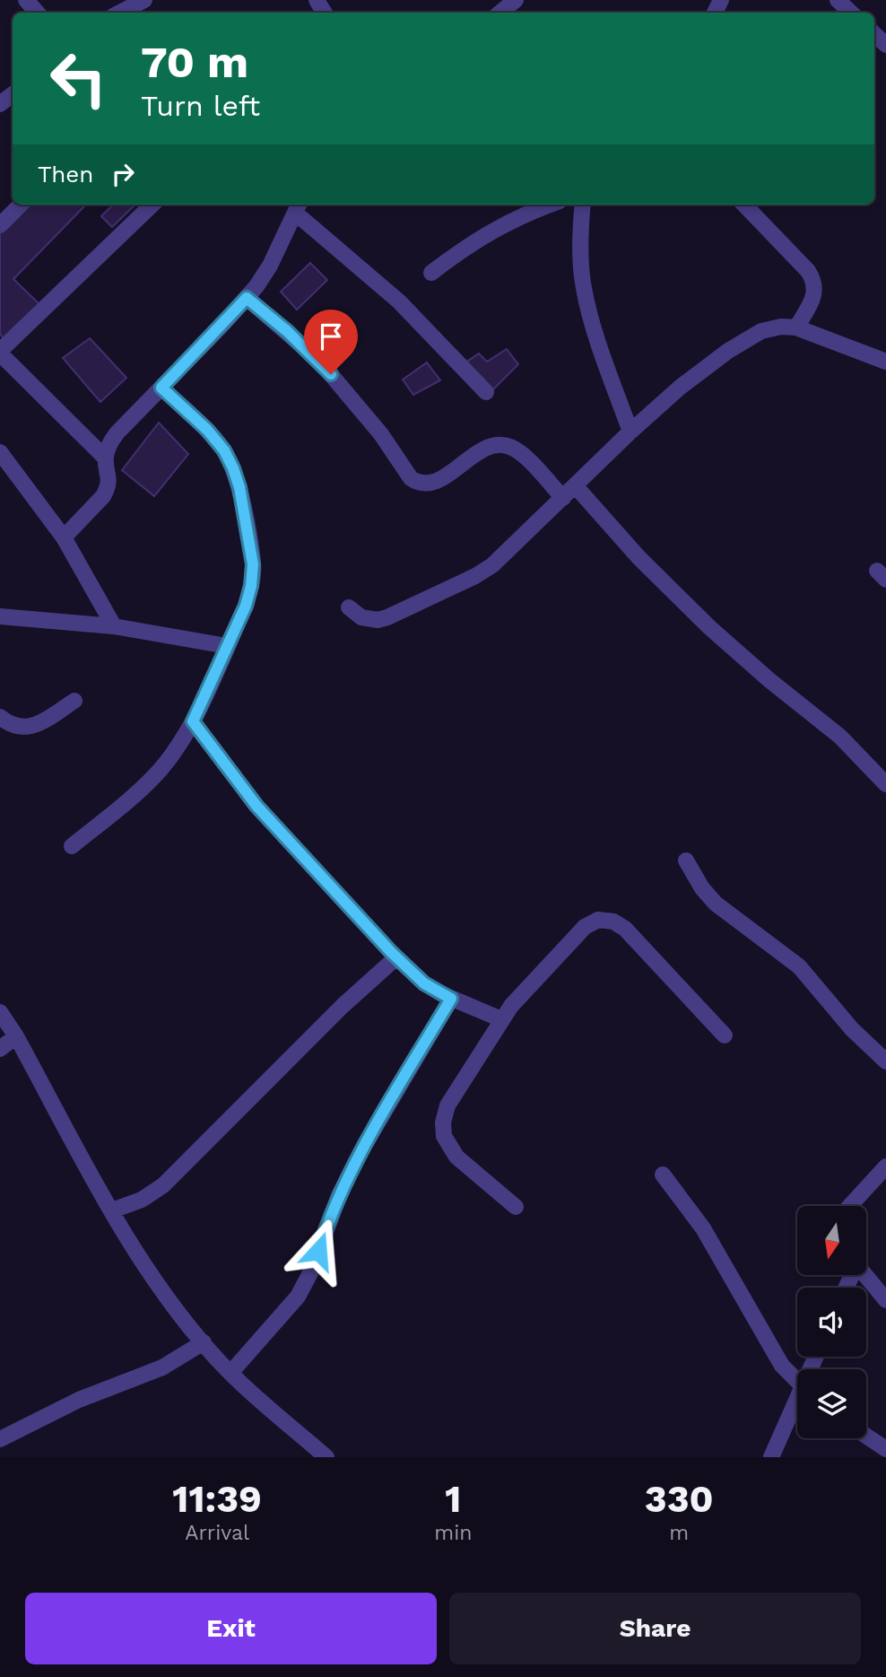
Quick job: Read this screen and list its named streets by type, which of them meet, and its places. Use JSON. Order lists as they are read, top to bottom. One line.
{"north":"bottom","page":{"turn":["70 m","Turn left"],"then":"Then","eta":["11:39","Arrival","1","min","330","m"],"buttons":["Exit","Share"]}}
